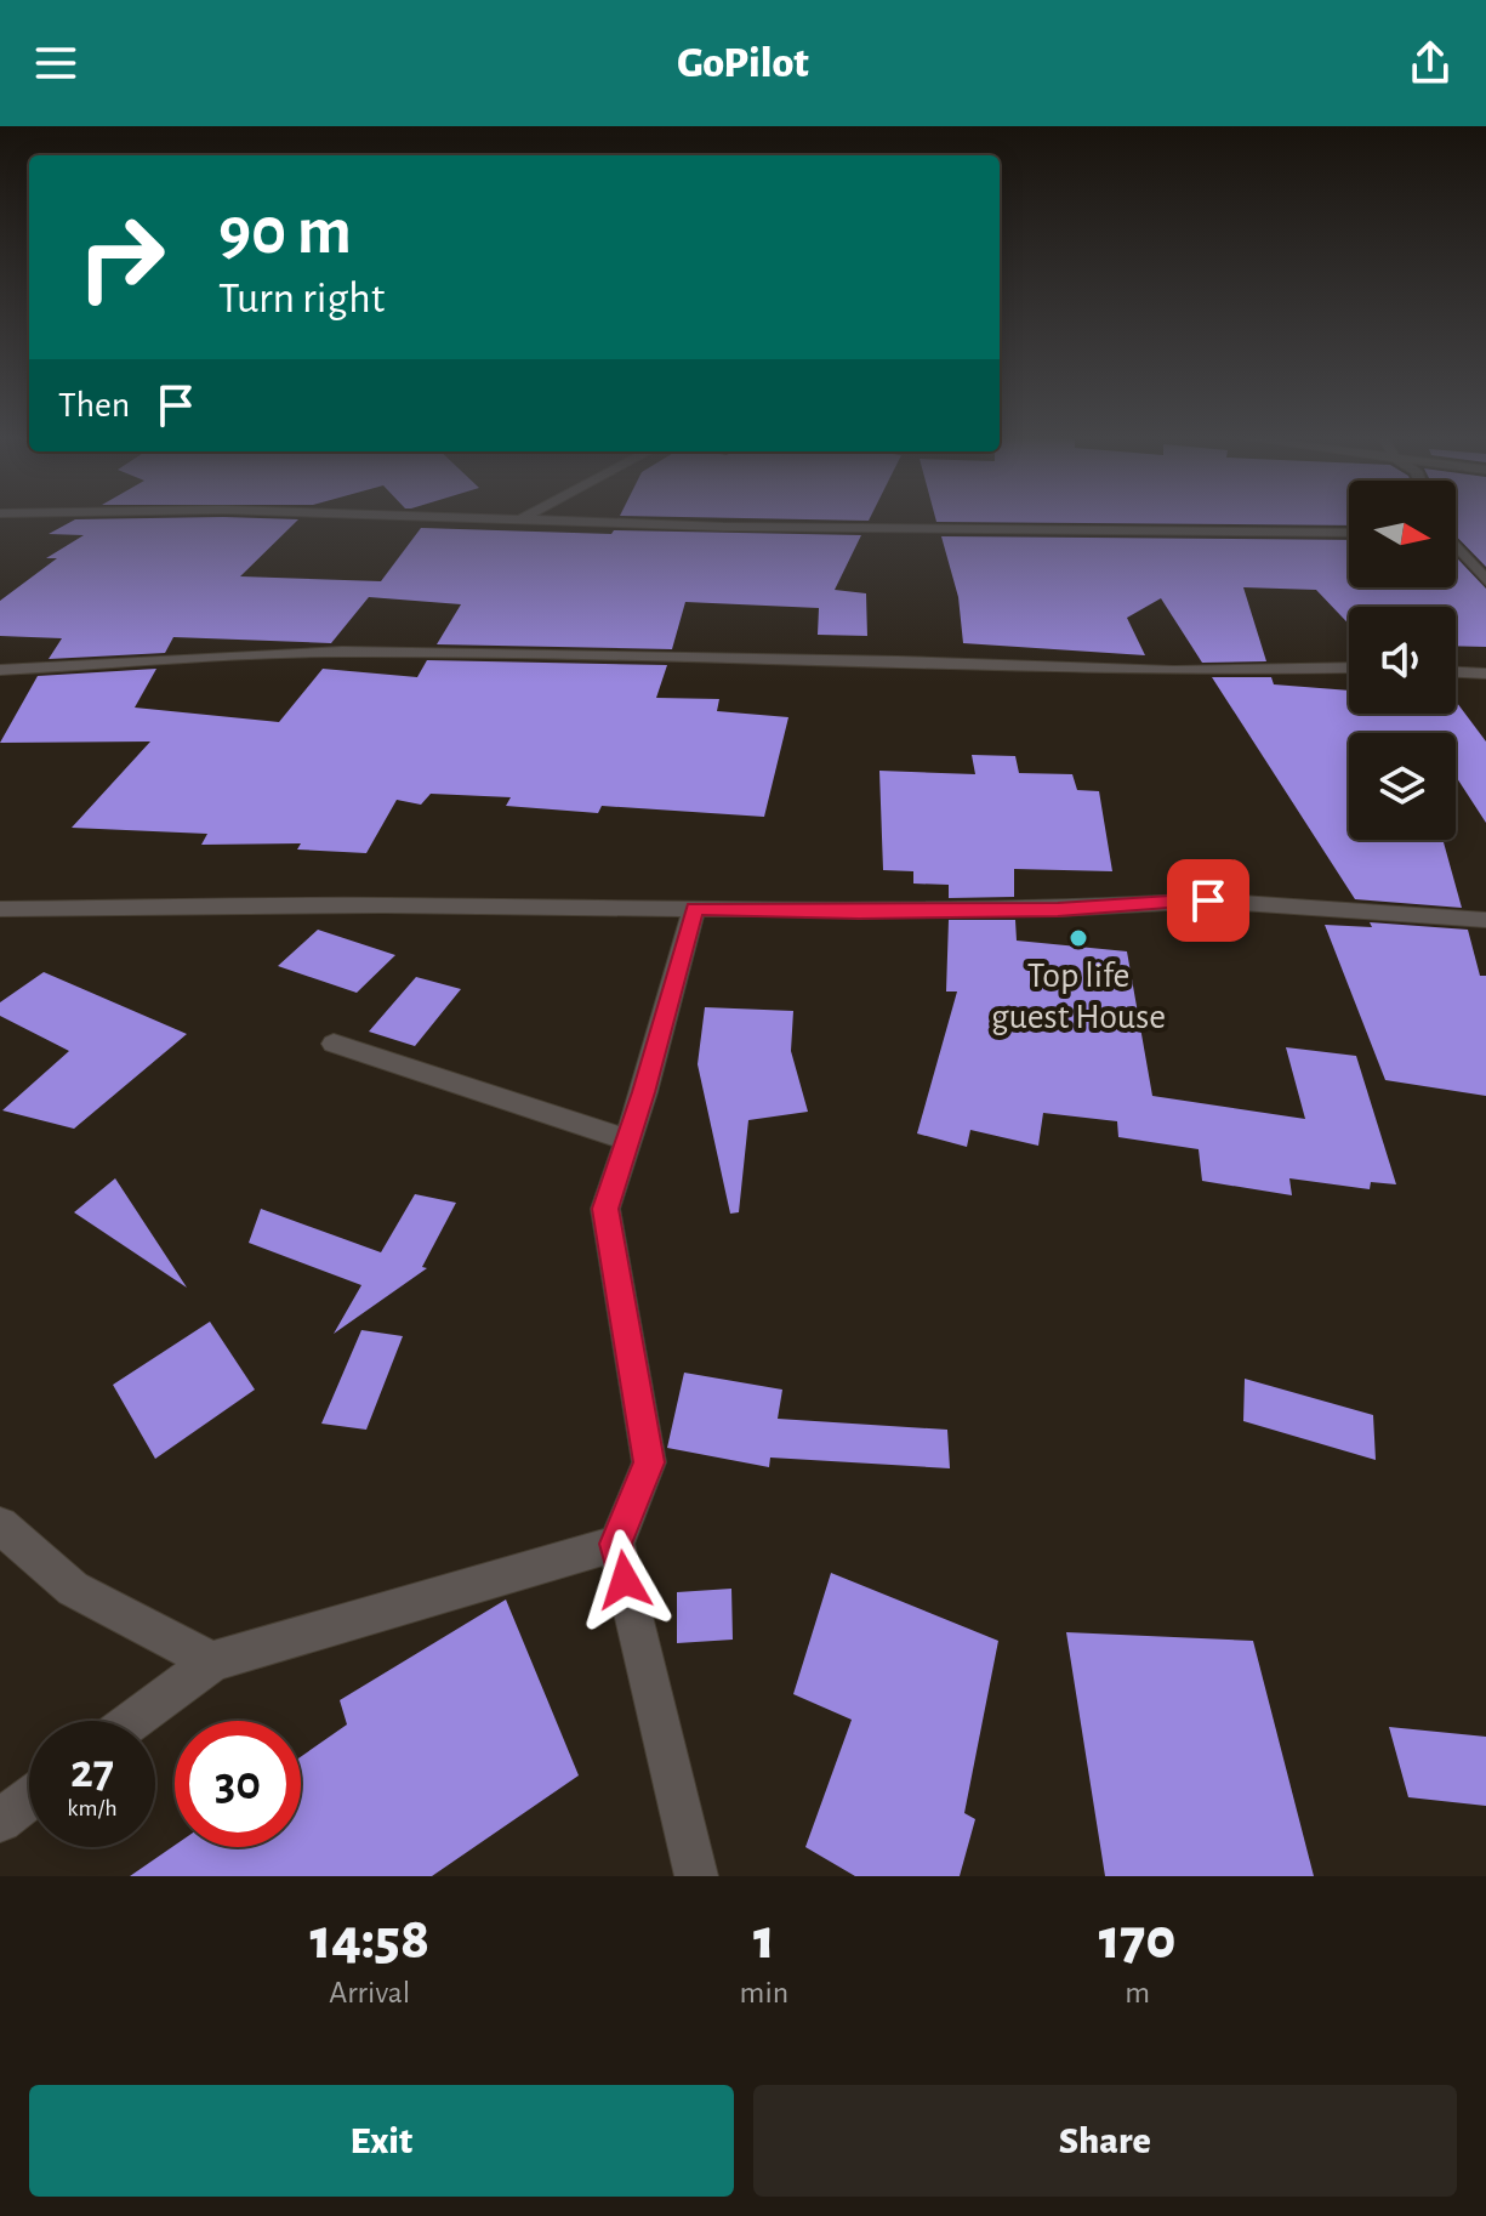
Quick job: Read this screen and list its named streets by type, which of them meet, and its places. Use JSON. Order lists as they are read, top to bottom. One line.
{"places":["Top life guest House"],"north":"right","page":{"header":"GoPilot","turn":["90 m","Turn right"],"then":"Then","speed":"27 km/h","limit":"30","eta":["14:58","Arrival","1","min","170","m"],"buttons":["Exit","Share"]}}
